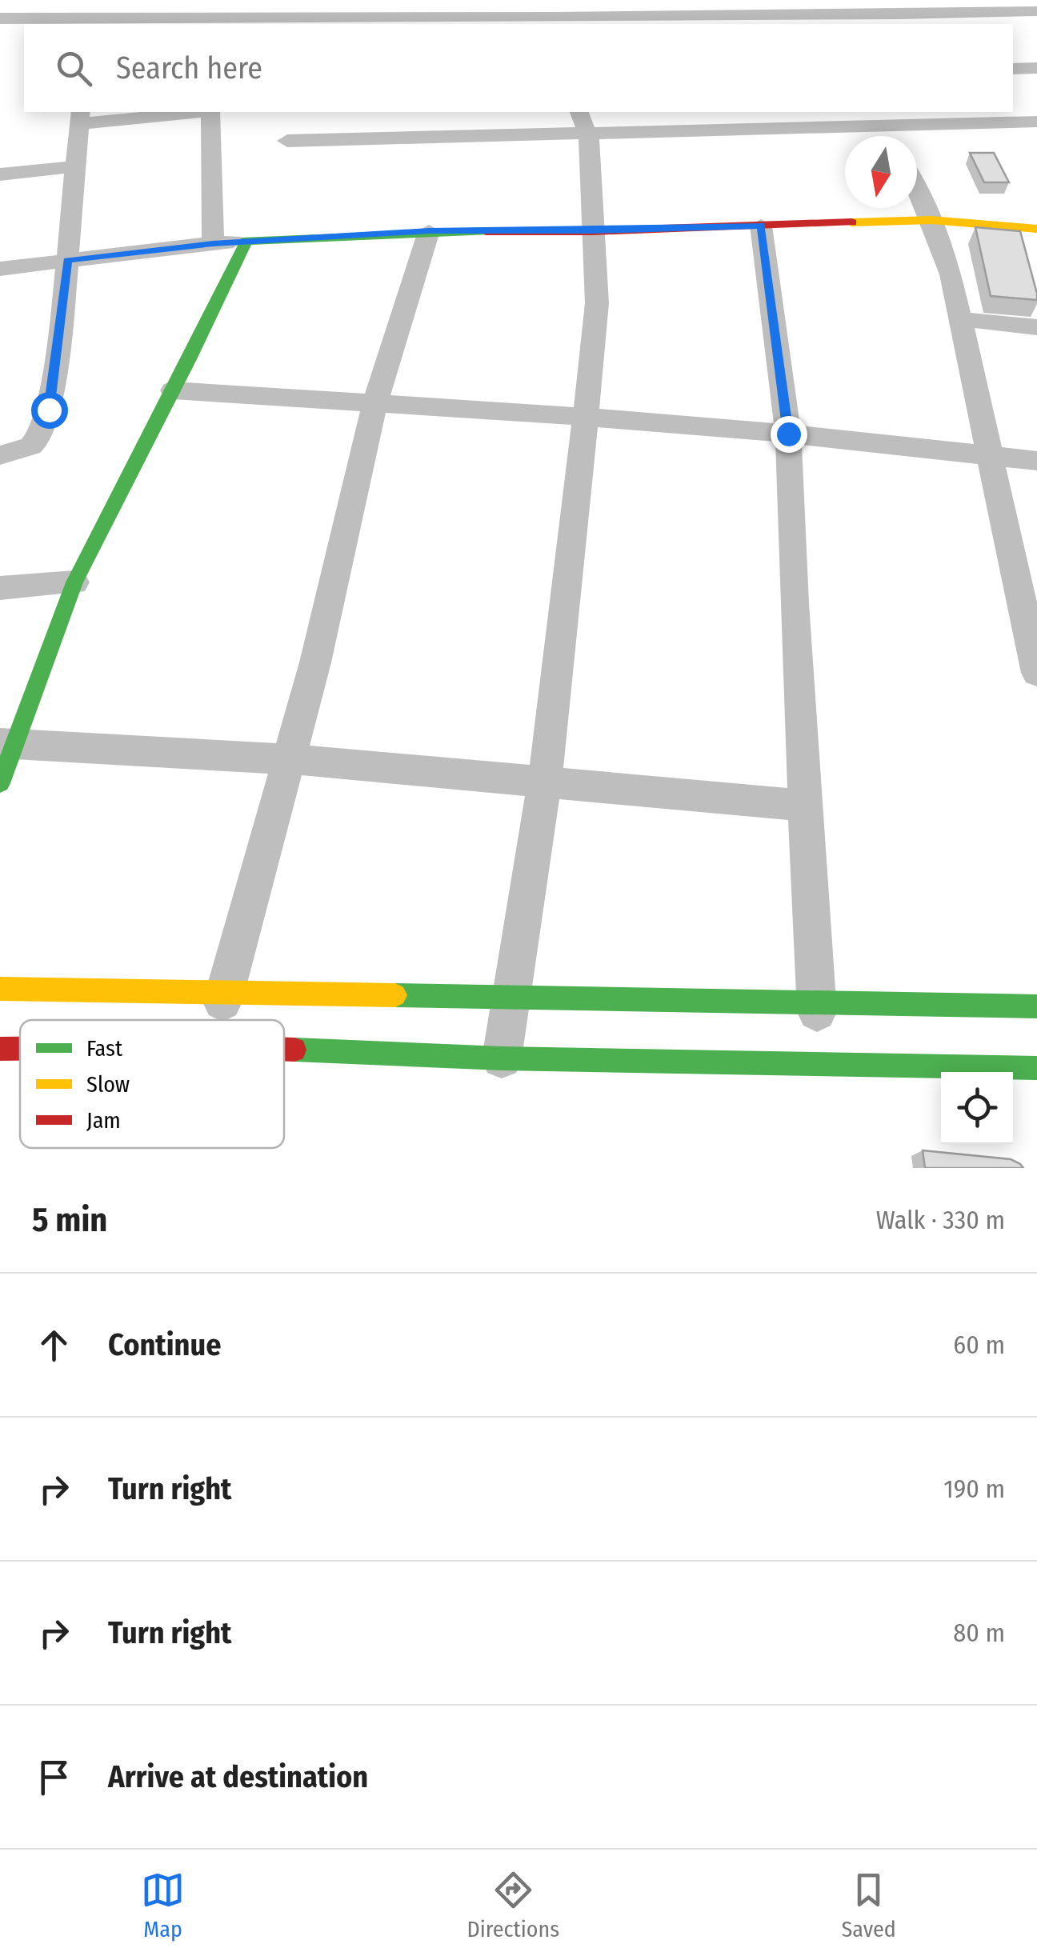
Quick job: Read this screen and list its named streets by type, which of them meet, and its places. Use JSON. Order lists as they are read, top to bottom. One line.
{"legend":["Fast","Slow","Jam"],"north":"bottom","page":{"search":"Search here","heading":["5 min","Walk · 330 m"],"list":[["Continue","60 m"],["Turn right","190 m"],["Turn right","80 m"],"Arrive at destination"],"nav":["Map","Directions","Saved"]}}
